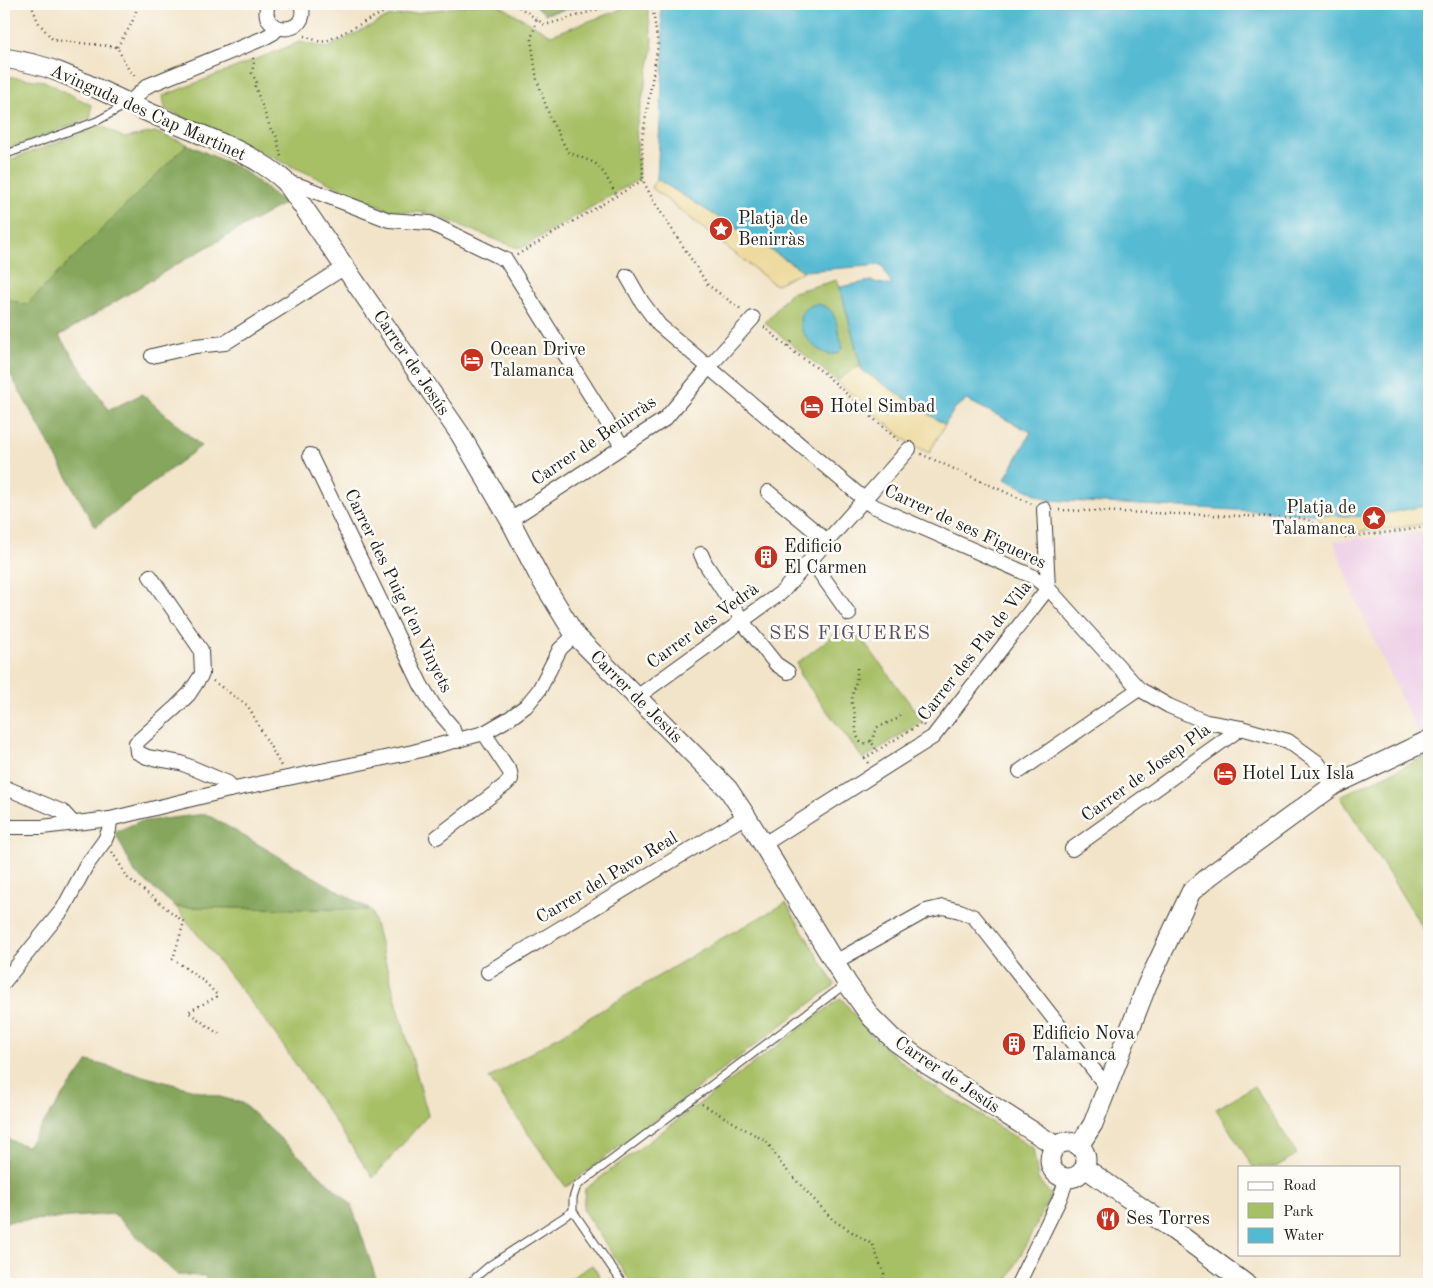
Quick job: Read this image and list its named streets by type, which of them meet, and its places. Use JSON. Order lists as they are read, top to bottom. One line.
{"streets":{"street":["Avinguda des Cap Martinet","Carrer de Jesús","Carrer de Benirràs","Carrer de ses Figueres","Carrer des Puig d'en Vinyets","Carrer des Vedrà","Carrer des Pla de Vila","Carrer de Josep Pla","Carrer del Pavo Real"]},"crossings":[["Avinguda des Cap Martinet","Carrer de Jesús"],["Carrer de Jesús","Carrer de Benirràs"],["Carrer de Jesús","Carrer des Vedrà"],["Carrer de Jesús","Carrer des Pla de Vila"],["Carrer de Jesús","Carrer del Pavo Real"],["Carrer de Benirràs","Carrer de ses Figueres"],["Carrer de ses Figueres","Carrer des Vedrà"],["Carrer de ses Figueres","Carrer des Pla de Vila"],["Carrer de ses Figueres","Carrer de Josep Pla"]],"districts":["SES FIGUERES"],"places":{"place":["Platja de Benirràs","Platja de Talamanca"],"hotel":["Ocean Drive Talamanca","Hotel Simbad","Hotel Lux Isla"],"building":["Edificio El Carmen","Edificio Nova Talamanca"],"restaurant":["Ses Torres"]},"legend":["Road","Park","Water"]}
